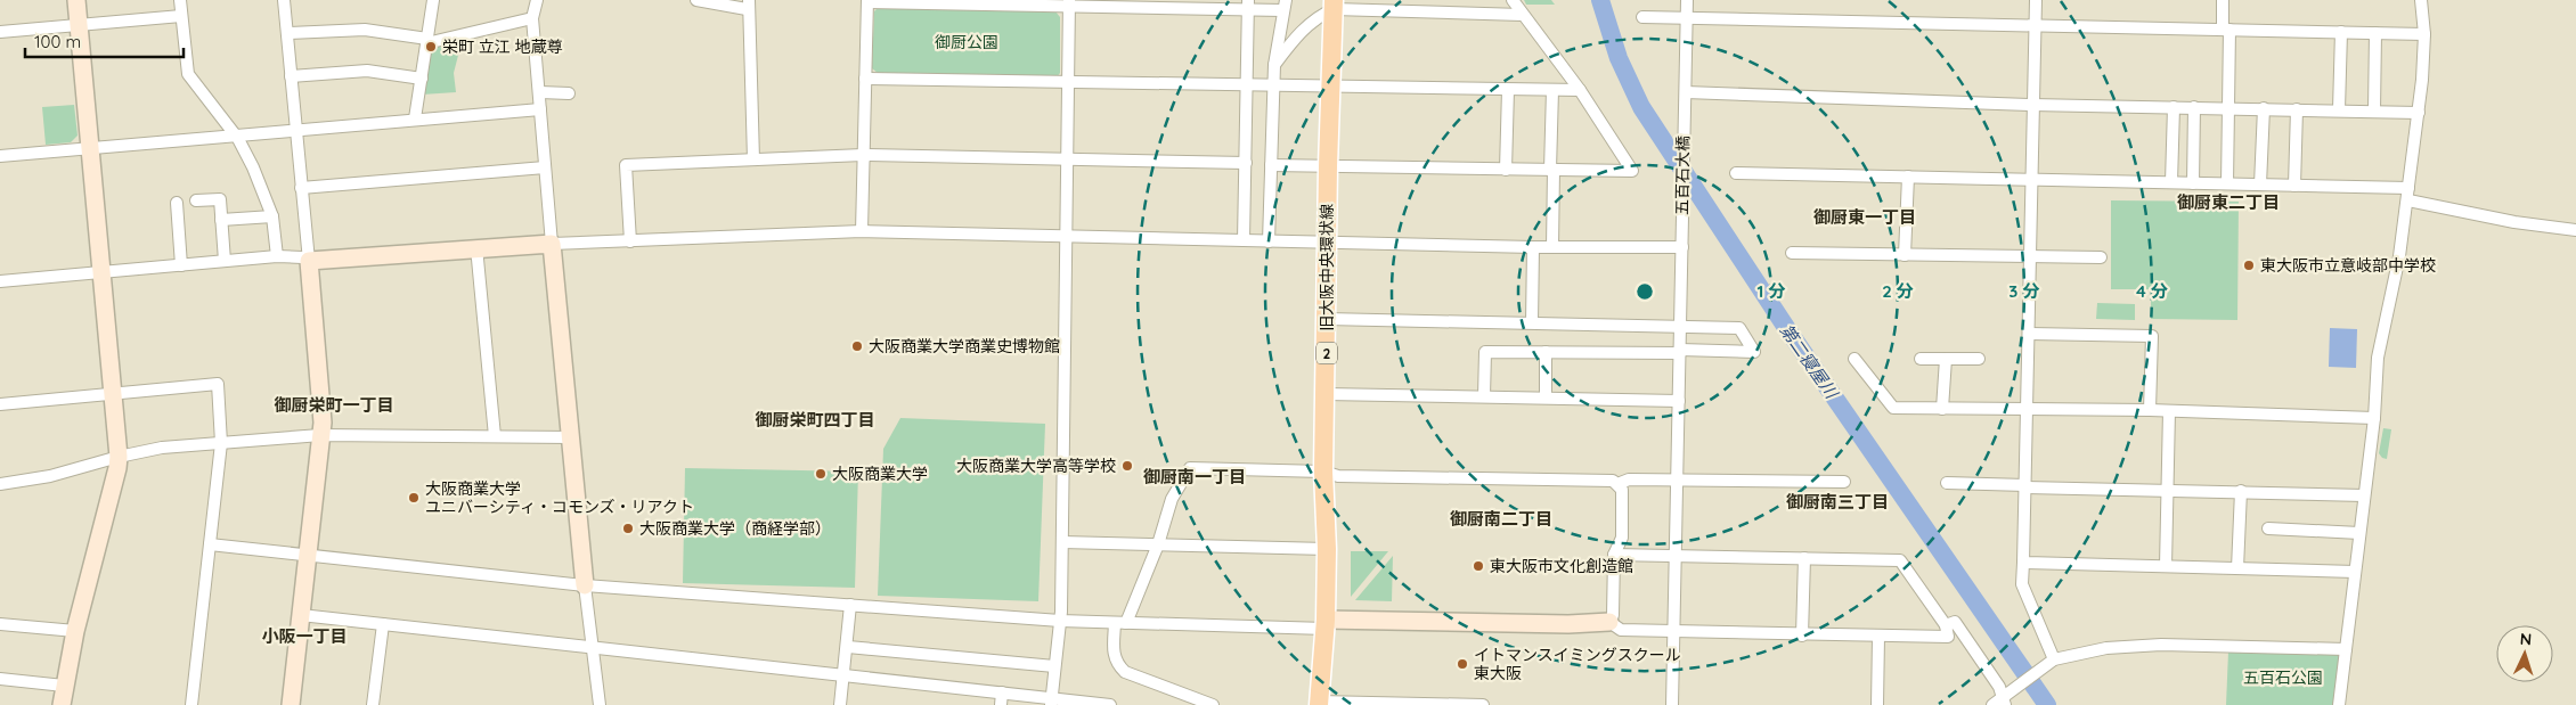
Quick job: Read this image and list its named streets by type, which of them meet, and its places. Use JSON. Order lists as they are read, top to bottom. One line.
{"streets":{"main road":["旧大阪中央環状線","2"],"street":["五百石大橋"]},"districts":["御厨東二丁目","御厨東一丁目","御厨栄町一丁目","御厨栄町四丁目","御厨南一丁目","御厨南三丁目","御厨南二丁目","小阪一丁目"],"water":["第二寝屋川"],"parks":["御厨公園","五百石公園"],"places":["栄町 立江 地蔵尊","東大阪市立意岐部中学校","大阪商業大学商業史博物館","大阪商業大学高等学校","大阪商業大学","大阪商業大学 ユニバーシティ・コモンズ・リアクト","大阪商業大学（商経学部）","東大阪市文化創造館","イトマンスイミングスクール 東大阪"],"scale_bar":"100 m","north":"top","rings":["1 分","2 分","3 分","4 分"]}
